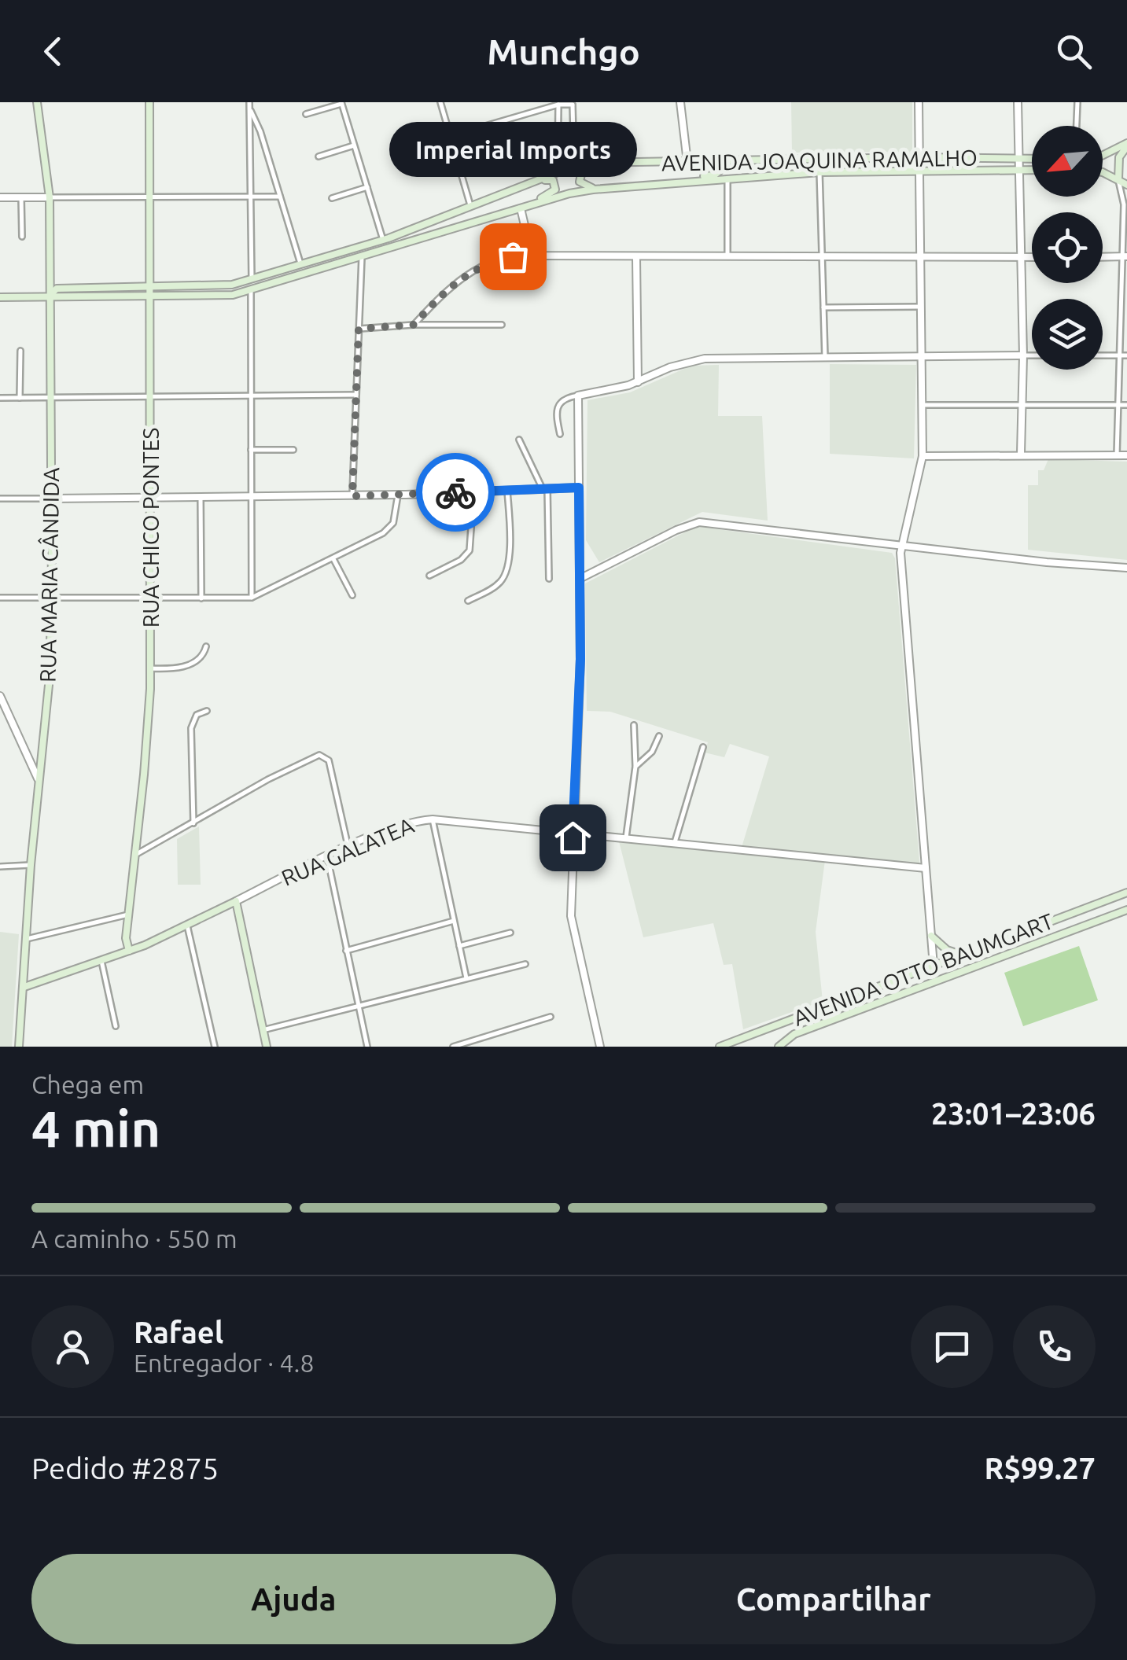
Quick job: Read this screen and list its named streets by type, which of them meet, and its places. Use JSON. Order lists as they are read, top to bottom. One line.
{"streets":{"main road":["AVENIDA JOAQUINA RAMALHO","RUA CHICO PONTES","RUA MARIA CÂNDIDA","RUA GALATEA","AVENIDA OTTO BAUMGART"]},"crossings":[["AVENIDA JOAQUINA RAMALHO","RUA CHICO PONTES"],["AVENIDA JOAQUINA RAMALHO","RUA MARIA CÂNDIDA"],["RUA CHICO PONTES","RUA GALATEA"],["RUA MARIA CÂNDIDA","RUA GALATEA"]],"places":["Imperial Imports"],"north":"bottom left","page":{"header":"Munchgo","bubble":"Imperial Imports","heading":["4 min","Chega em","23:01–23:06"],"panel":["Rafael","Entregador · 4.8","Pedido #2875","R$99.27"],"bar":"A caminho · 550 m","buttons":["Ajuda","Compartilhar"]}}
